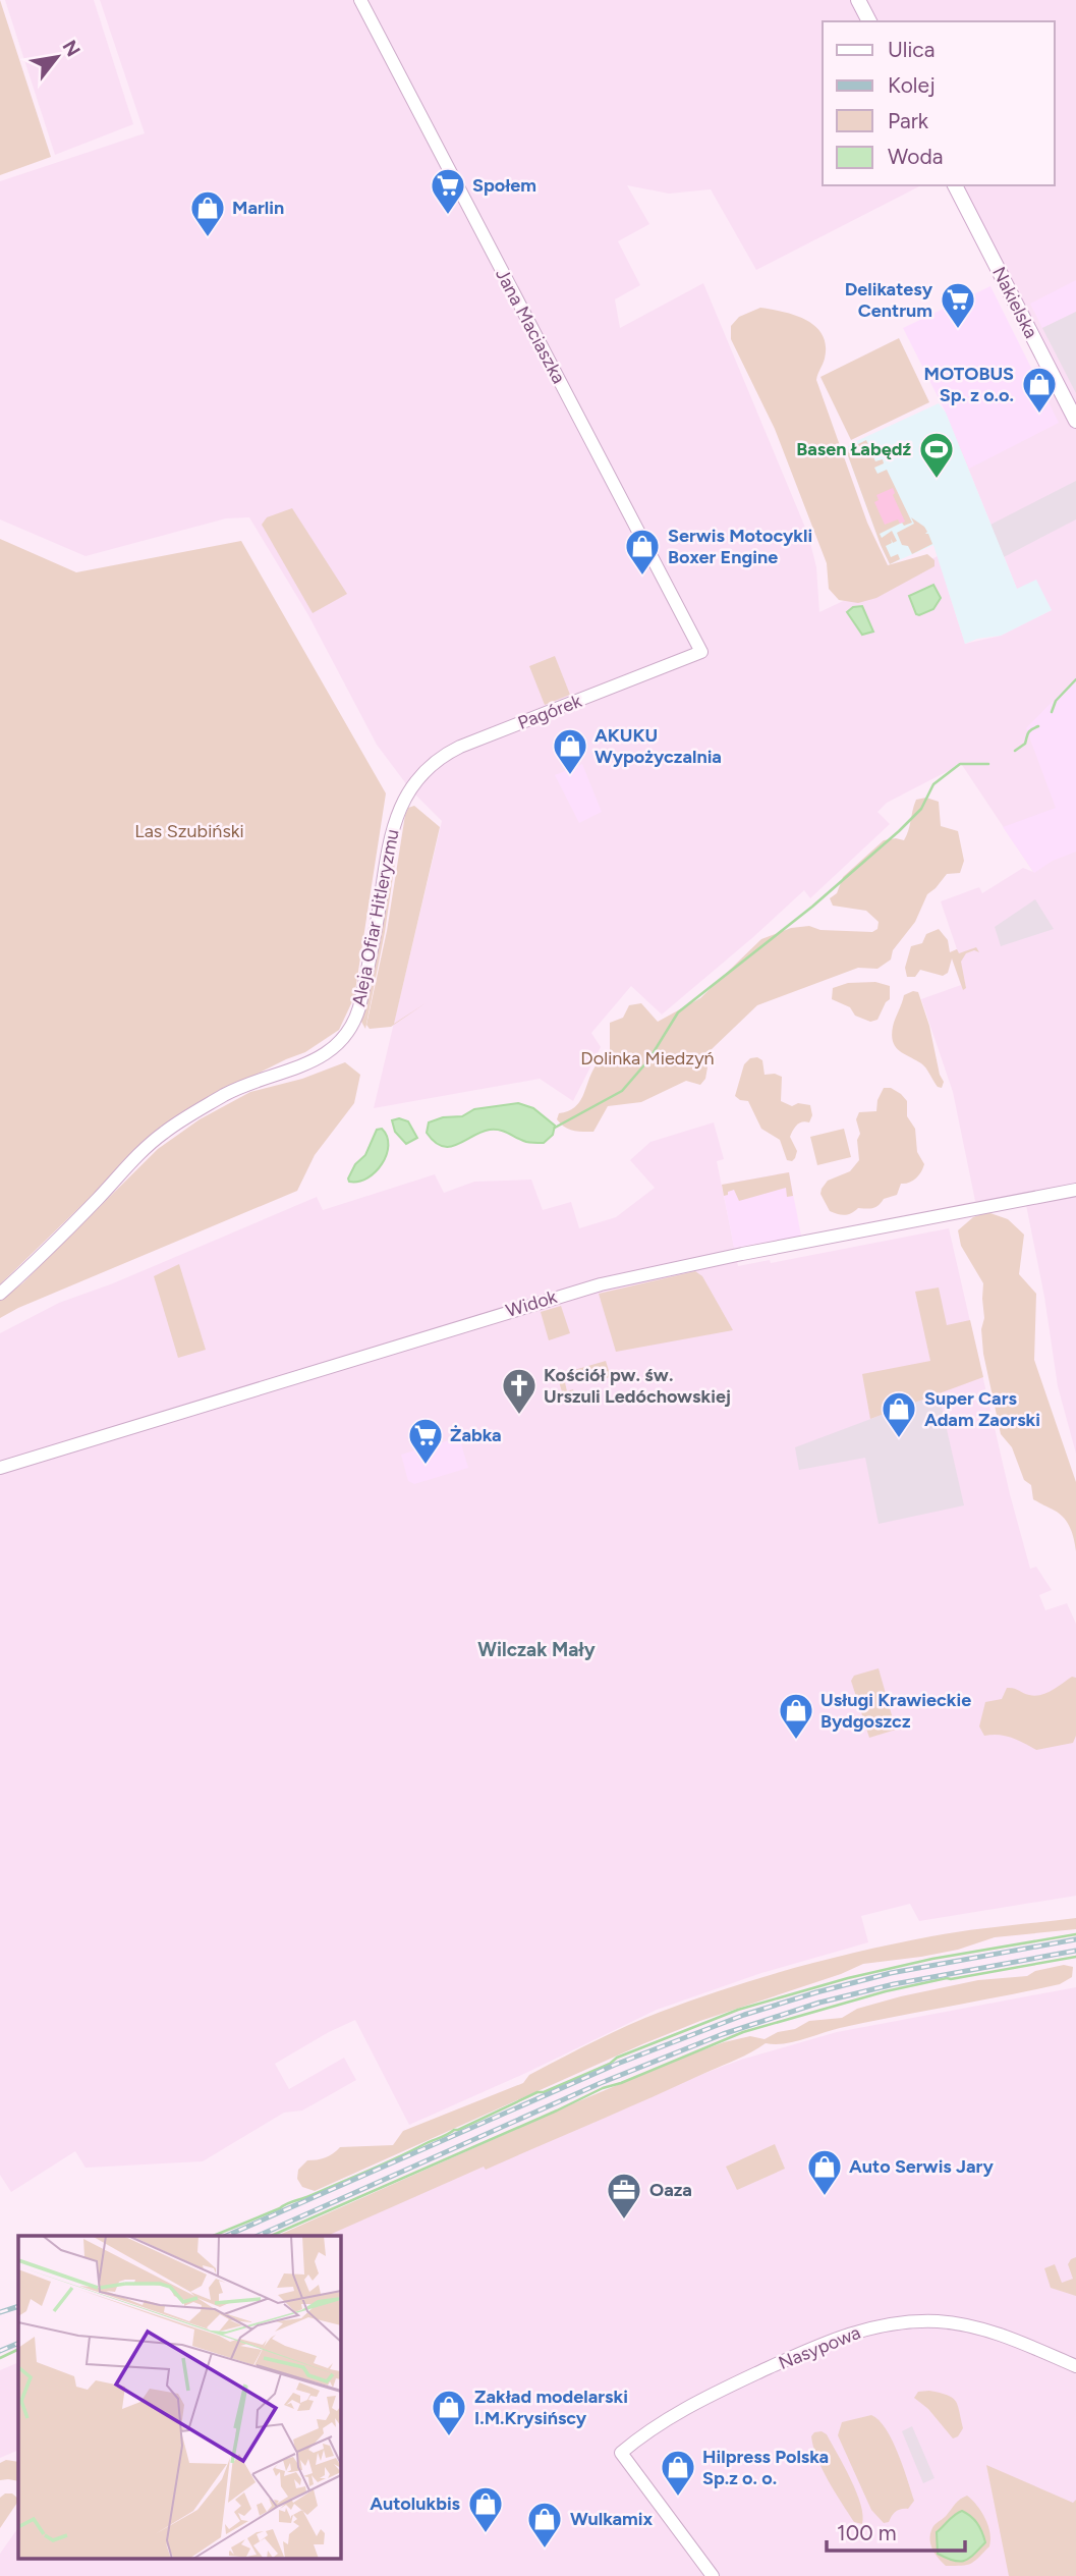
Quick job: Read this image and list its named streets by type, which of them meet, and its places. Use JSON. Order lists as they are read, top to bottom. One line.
{"streets":{"main road":["Nakielska"],"street":["Jana Maciaszka","Pagórek","Aleja Ofiar Hitleryzmu","Widok","Nasypowa"]},"crossings":[["Jana Maciaszka","Pagórek"],["Pagórek","Aleja Ofiar Hitleryzmu"]],"districts":["Wilczak Mały"],"parks":["Las Szubiński","Dolinka Miedzyń"],"places":{"supermarket":["Społem","Delikatesy Centrum","Żabka"],"shop":["Marlin","MOTOBUS Sp. z o.o.","Serwis Motocykli Boxer Engine","AKUKU Wypożyczalnia","Super Cars Adam Zaorski","Usługi Krawieckie Bydgoszcz","Auto Serwis Jary","Zakład modelarski I.M.Krysińscy","Hilpress Polska Sp.z o. o.","Autolukbis","Wulkamix"],"sports":["Basen Łabędź"],"church":["Kościół pw. św. Urszuli Ledóchowskiej"],"office":["Oaza"]},"legend":["Ulica","Kolej","Park","Woda"],"scale_bar":"100 m","north":"top right"}
